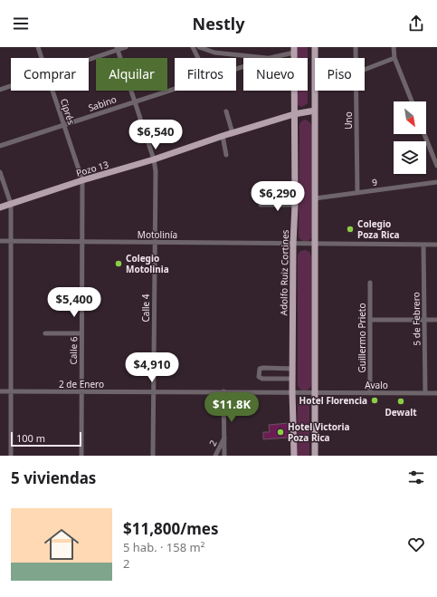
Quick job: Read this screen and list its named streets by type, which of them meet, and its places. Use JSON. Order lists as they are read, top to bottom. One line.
{"streets":{"main road":["Pozo 13","Adolfo Ruiz Cortines"],"street":["Sabino","Ciprés","Uno","9","Motolinía","Calle 4","5 de Febrero","Guillermo Prieto","Calle 6","2 de Enero","Avalo","2"]},"crossings":[["Sabino","Ciprés"],["Sabino","Adolfo Ruiz Cortines"],["Sabino","Calle 4"],["Ciprés","Pozo 13"],["Ciprés","Calle 6"],["Uno","9"],["Pozo 13","Adolfo Ruiz Cortines"],["Pozo 13","Calle 4"],["Pozo 13","Calle 6"],["Motolinía","Adolfo Ruiz Cortines"],["Motolinía","Calle 4"],["Motolinía","5 de Febrero"],["Motolinía","Calle 6"],["Adolfo Ruiz Cortines","2 de Enero"],["Calle 4","2 de Enero"],["5 de Febrero","Avalo"],["Guillermo Prieto","Avalo"],["Calle 6","2 de Enero"],["2 de Enero","Avalo"],["2 de Enero","2"]],"places":["Colegio Poza Rica","Colegio Motolinia","Hotel Florencia","Dewalt","Hotel Victoria Poza Rica"],"scale_bar":"100 m","north":"bottom right","page":{"header":"Nestly","chip":["Comprar","Alquilar","Filtros","Nuevo","Piso"],"price":["$6,540","$6,290","$5,400","$4,910","$11.8K"],"scale":"100 m","heading":"5 viviendas","list":[{"name":"$11,800/mes","note":"5 hab. · 158 m² · 2"}]}}
